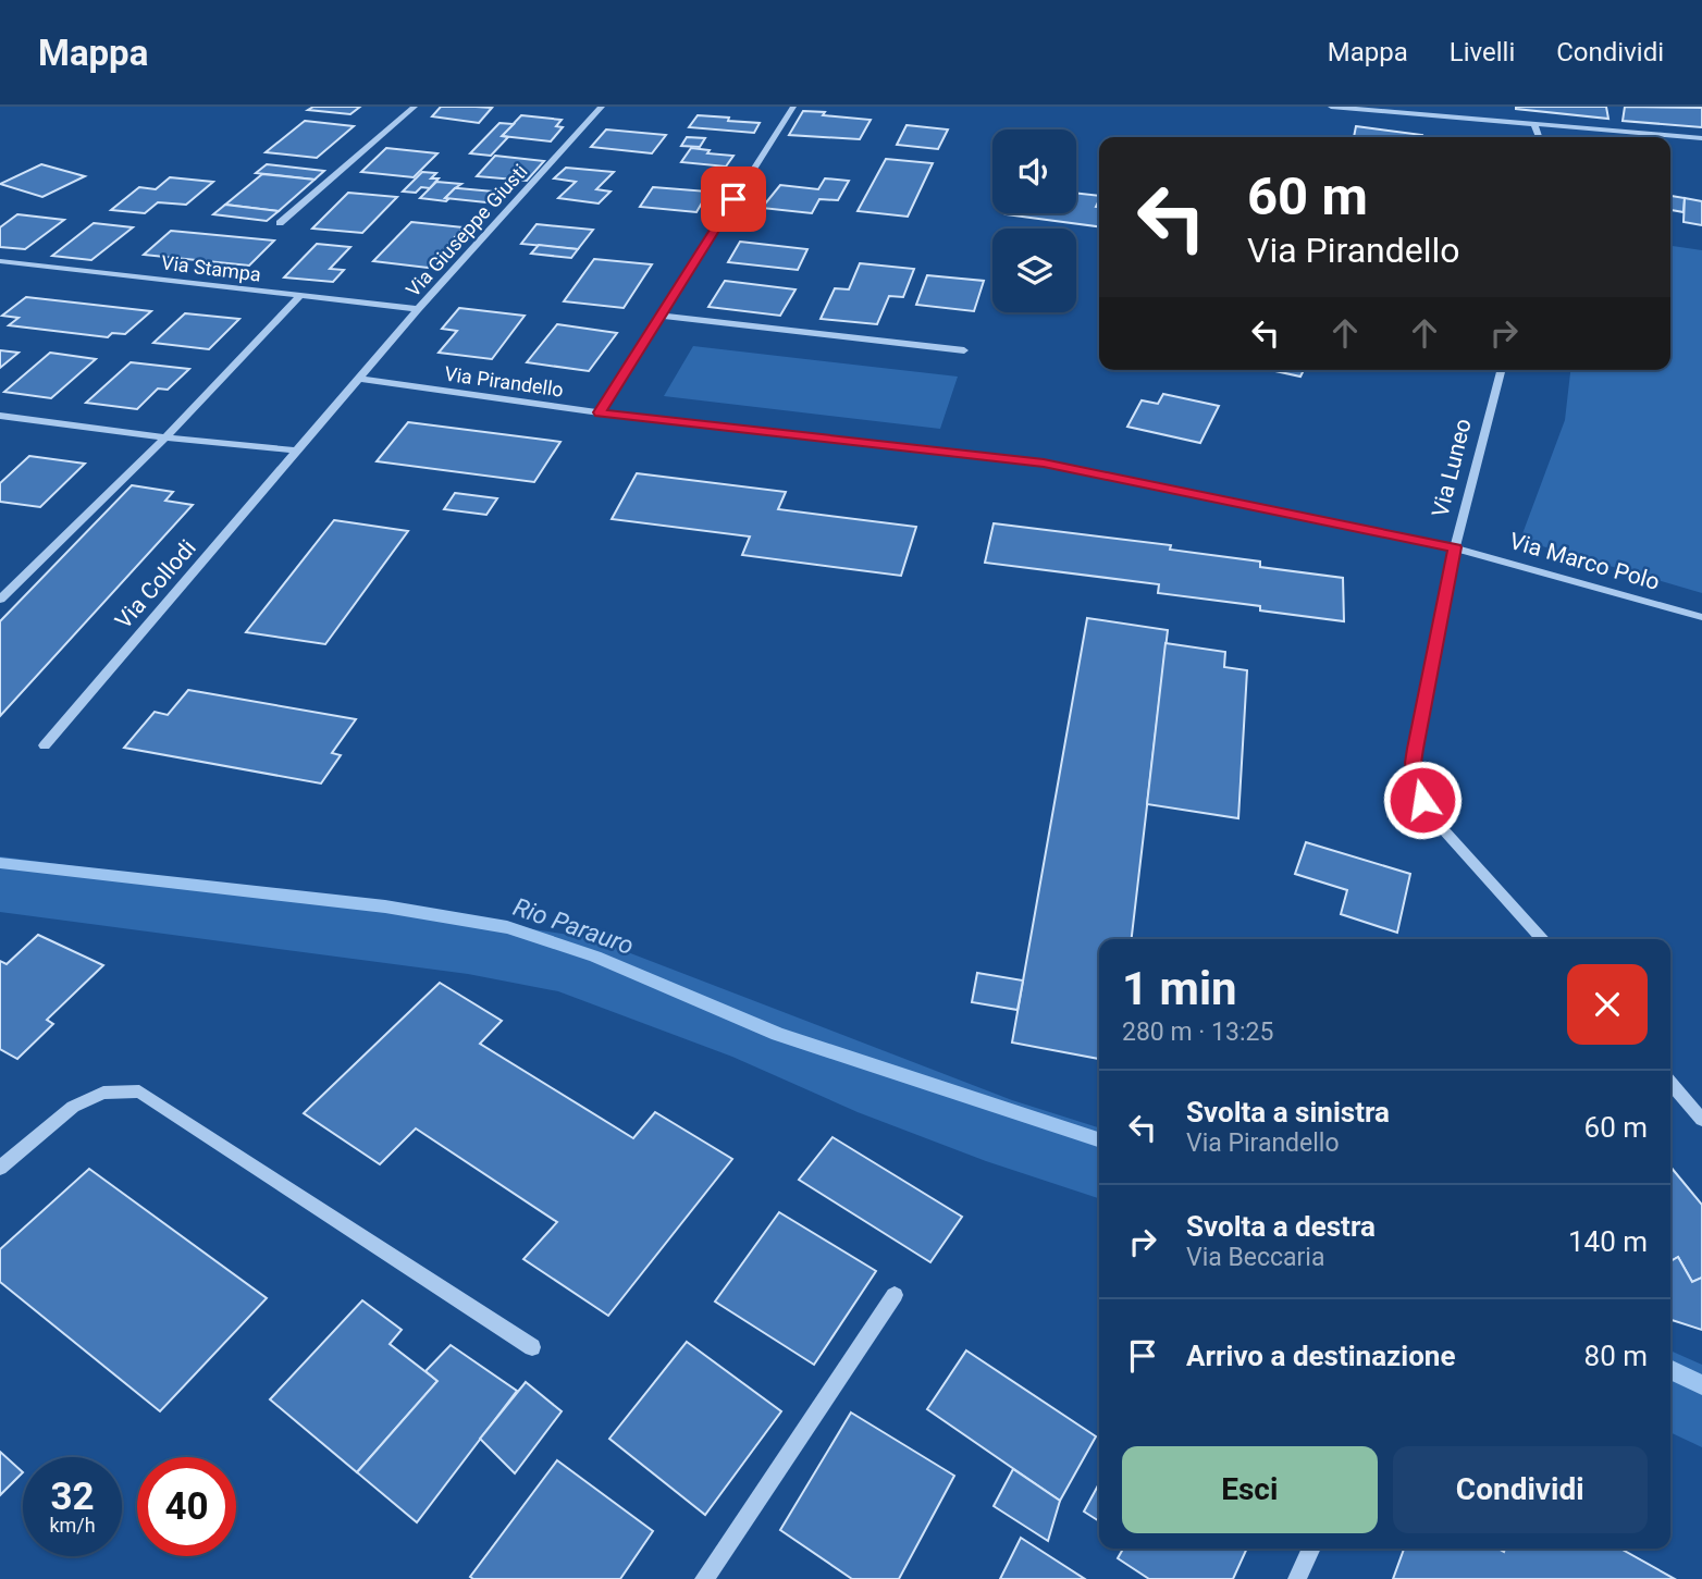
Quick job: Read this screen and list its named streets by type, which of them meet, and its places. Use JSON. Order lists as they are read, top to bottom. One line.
{"streets":{"street":["Via Giuseppe Giusti","Via Stampa","Via Pirandello","Via Luneo","Via Marco Polo","Via Collodi"]},"crossings":[["Via Giuseppe Giusti","Via Stampa"],["Via Giuseppe Giusti","Via Pirandello"],["Via Giuseppe Giusti","Via Collodi"],["Via Pirandello","Via Luneo"],["Via Pirandello","Via Marco Polo"],["Via Pirandello","Via Collodi"],["Via Luneo","Via Marco Polo"]],"water":["Rio Parauro"],"page":{"header":"Mappa","nav":["Mappa","Livelli","Condividi"],"turn":["60 m","Via Pirandello"],"heading":["1 min","280 m · 13:25"],"list":[{"name":"Svolta a sinistra","note":"Via Pirandello","value":"60 m"},{"name":"Svolta a destra","note":"Via Beccaria","value":"140 m"},{"name":"Arrivo a destinazione","value":"80 m"}],"buttons":["Esci","Condividi"],"speed":"32 km/h","limit":"40"}}
